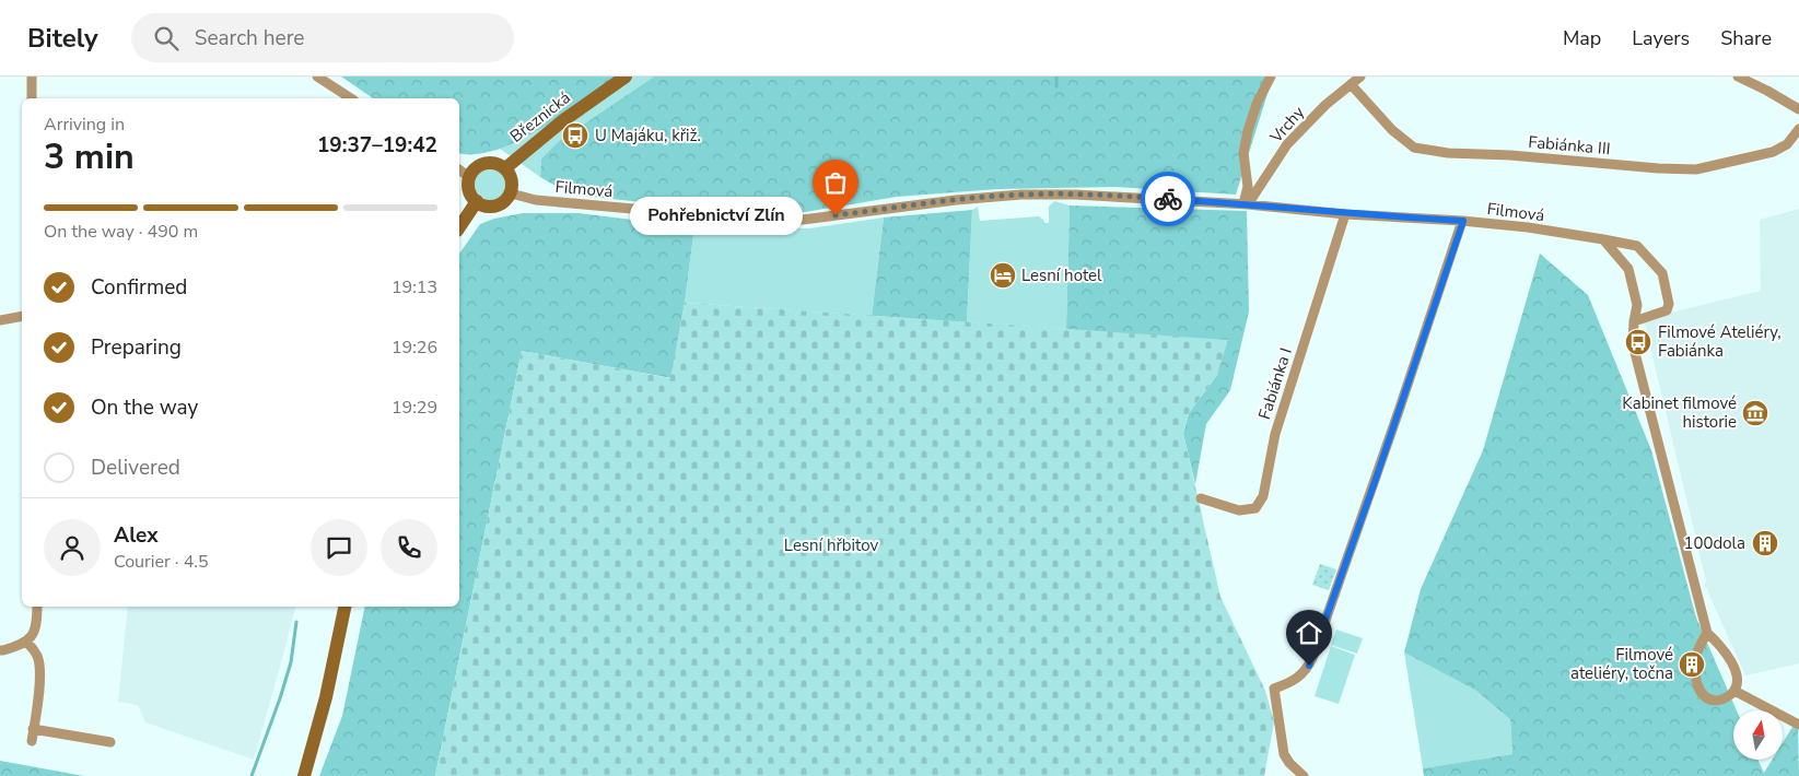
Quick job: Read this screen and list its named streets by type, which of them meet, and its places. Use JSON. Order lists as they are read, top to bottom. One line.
{"streets":{"main road":["Březnická"],"street":["Vrchy","Fabiánka III","Filmová","Fabiánka I"]},"crossings":[["Březnická","Filmová"],["Vrchy","Fabiánka III"],["Vrchy","Filmová"],["Filmová","Fabiánka I"]],"parks":["Lesní hřbitov"],"places":{"bus stop":["U Majáku, křiž.","Filmové Ateliéry, Fabiánka"],"other":["Pohřebnictví Zlín"],"hotel":["Lesní hotel"],"museum":["Kabinet filmové historie"],"building":["100dola","Filmové ateliéry, točna"]},"north":"top","page":{"header":"Bitely","search":"Search here","nav":["Map","Layers","Share"],"heading":["3 min","Arriving in","19:37–19:42"],"panel":["Alex","Courier · 4.5"],"bar":"On the way · 490 m","bubble":"Pohřebnictví Zlín","list":[["Confirmed","19:13"],["Preparing","19:26"],["On the way","19:29"],"Delivered"]}}
